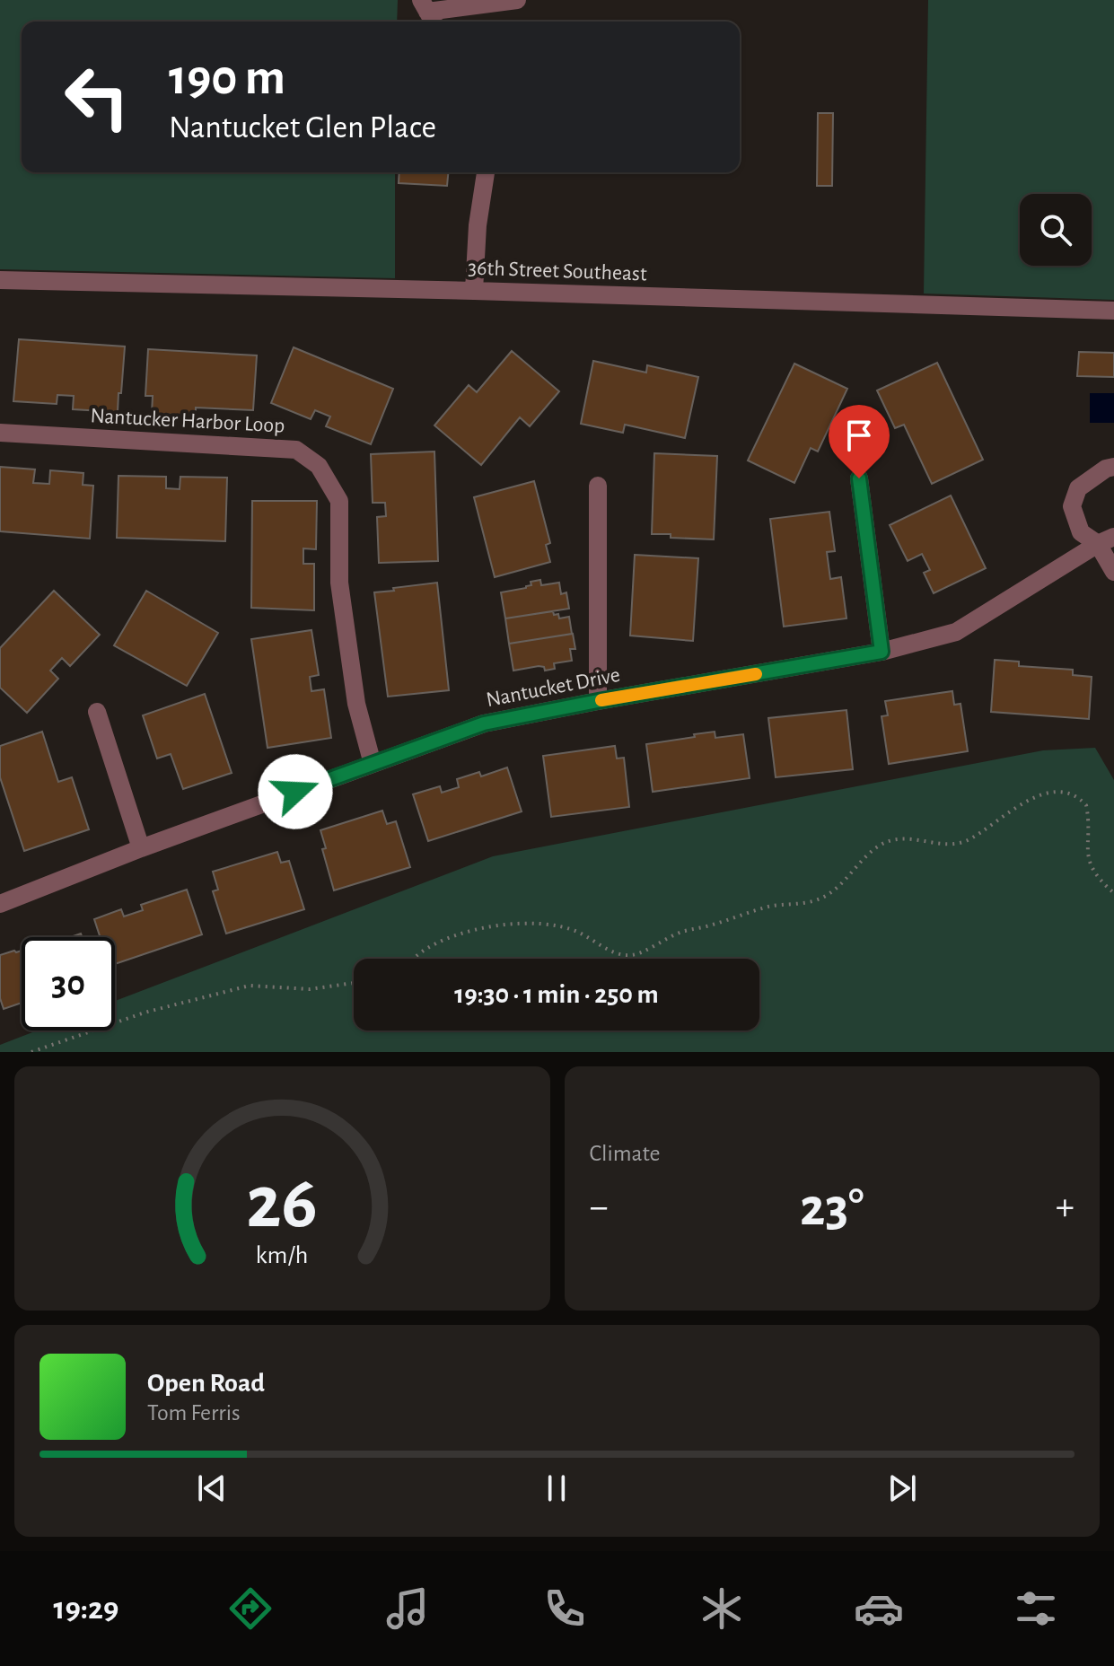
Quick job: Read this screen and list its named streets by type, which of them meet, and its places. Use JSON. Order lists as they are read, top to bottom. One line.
{"streets":{"street":["36th Street Southeast","Nantucker Harbor Loop","Nantucket Drive"]},"crossings":[["Nantucker Harbor Loop","Nantucket Drive"]],"page":{"turn":["190 m","Nantucket Glen Place"],"limit":"30","trip":"19:30 · 1 min · 250 m","tile":"Climate","heat":["−","23°","+"],"song":["Open Road","Tom Ferris"],"tabs":"19:29","gauge":["26","km/h"]}}
